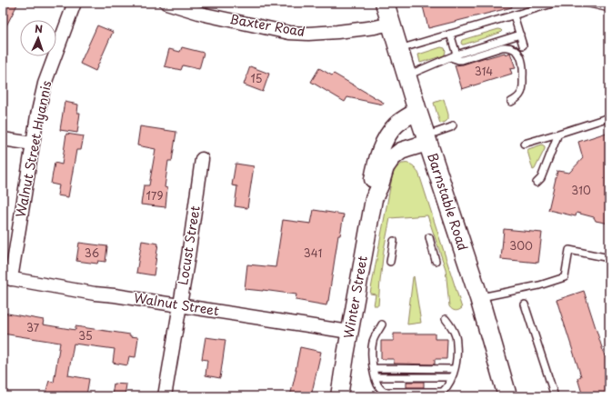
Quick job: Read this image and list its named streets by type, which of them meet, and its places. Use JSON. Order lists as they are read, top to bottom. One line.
{"streets":{"main road":["Barnstable Road"],"street":["Baxter Road","Walnut Street Hyannis","Locust Street","Winter Street","Walnut Street"]},"crossings":[["Baxter Road","Barnstable Road"],["Walnut Street Hyannis","Walnut Street"],["Barnstable Road","Winter Street"],["Locust Street","Walnut Street"],["Winter Street","Walnut Street"]],"house_numbers":["314","15","310","179","300","36","341","37","35"],"north":"top"}
